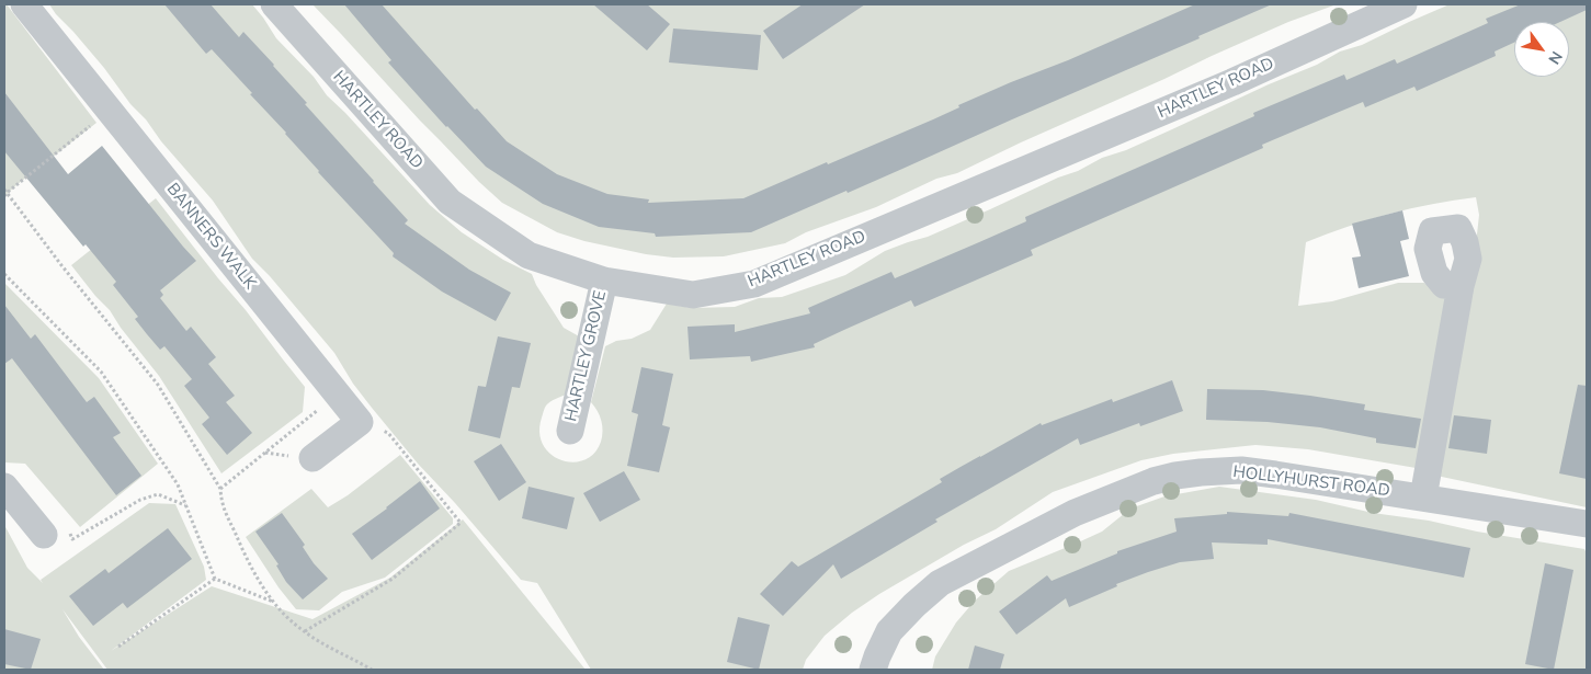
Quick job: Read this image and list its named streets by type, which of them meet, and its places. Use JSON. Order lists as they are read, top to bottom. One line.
{"streets":{"street":["HARTLEY ROAD","BANNERS WALK","HARTLEY GROVE","HOLLYHURST ROAD"]},"crossings":[["HARTLEY ROAD","HARTLEY GROVE"]],"north":"bottom right"}
